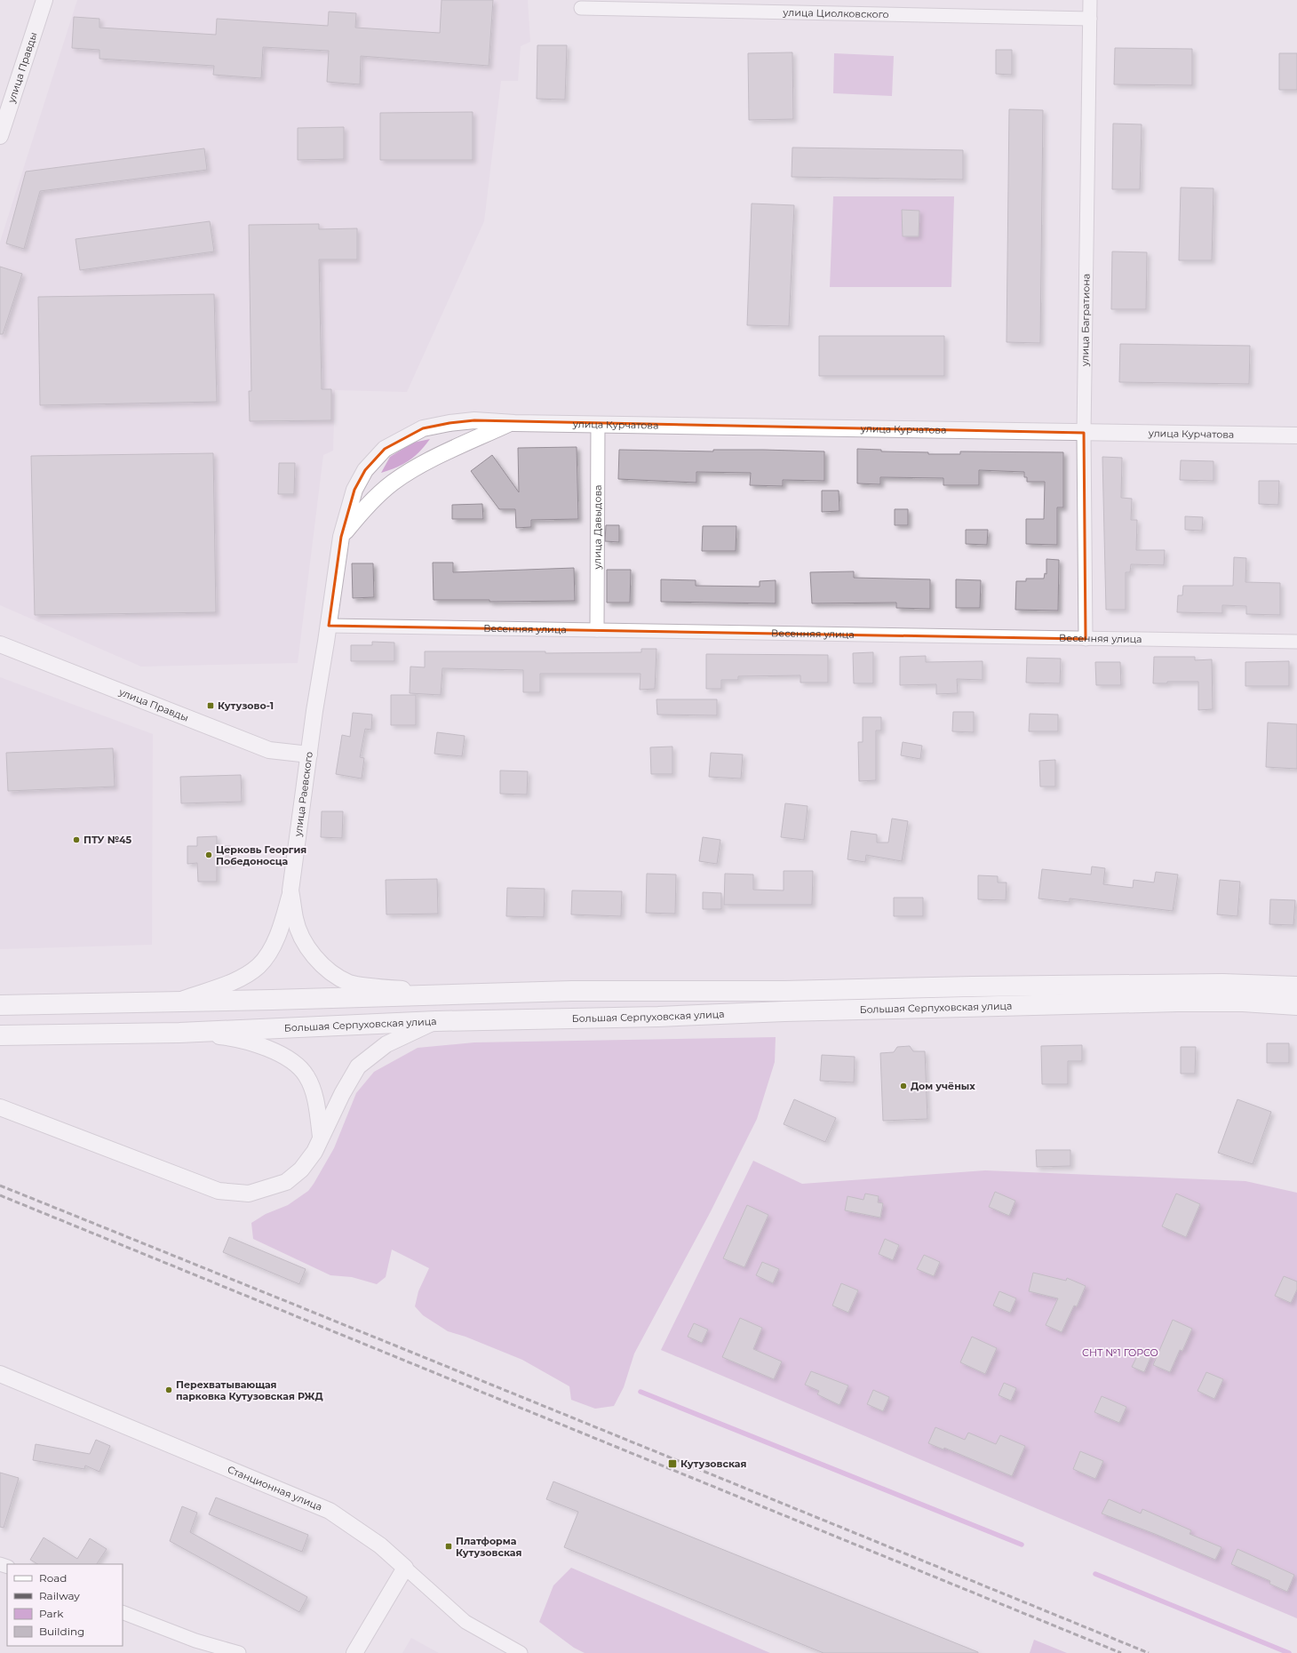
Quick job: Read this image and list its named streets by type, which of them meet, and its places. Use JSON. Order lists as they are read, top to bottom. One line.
{"streets":{"main road":["Большая Серпуховская улица"],"street":["улица Циолковского","улица Правды","улица Багратиона","улица Курчатова","улица Давыдова","Весенняя улица","улица Раевского","Станционная улица"]},"crossings":[["улица Циолковского","улица Багратиона"],["улица Правды","улица Раевского"],["улица Багратиона","улица Курчатова"],["улица Багратиона","Весенняя улица"],["улица Курчатова","улица Давыдова"],["улица Курчатова","улица Раевского"],["улица Давыдова","Весенняя улица"],["Весенняя улица","улица Раевского"],["улица Раевского","Большая Серпуховская улица"]],"parks":["СНТ №1 ГОРСО"],"places":{"transit":["Кутузово-1","Кутузовская","Платформа Кутузовская"],"other":["ПТУ №45","Церковь Георгия Победоносца","Дом учёных","Перехватывающая парковка Кутузовская РЖД"]},"legend":["Road","Railway","Park","Building"]}
